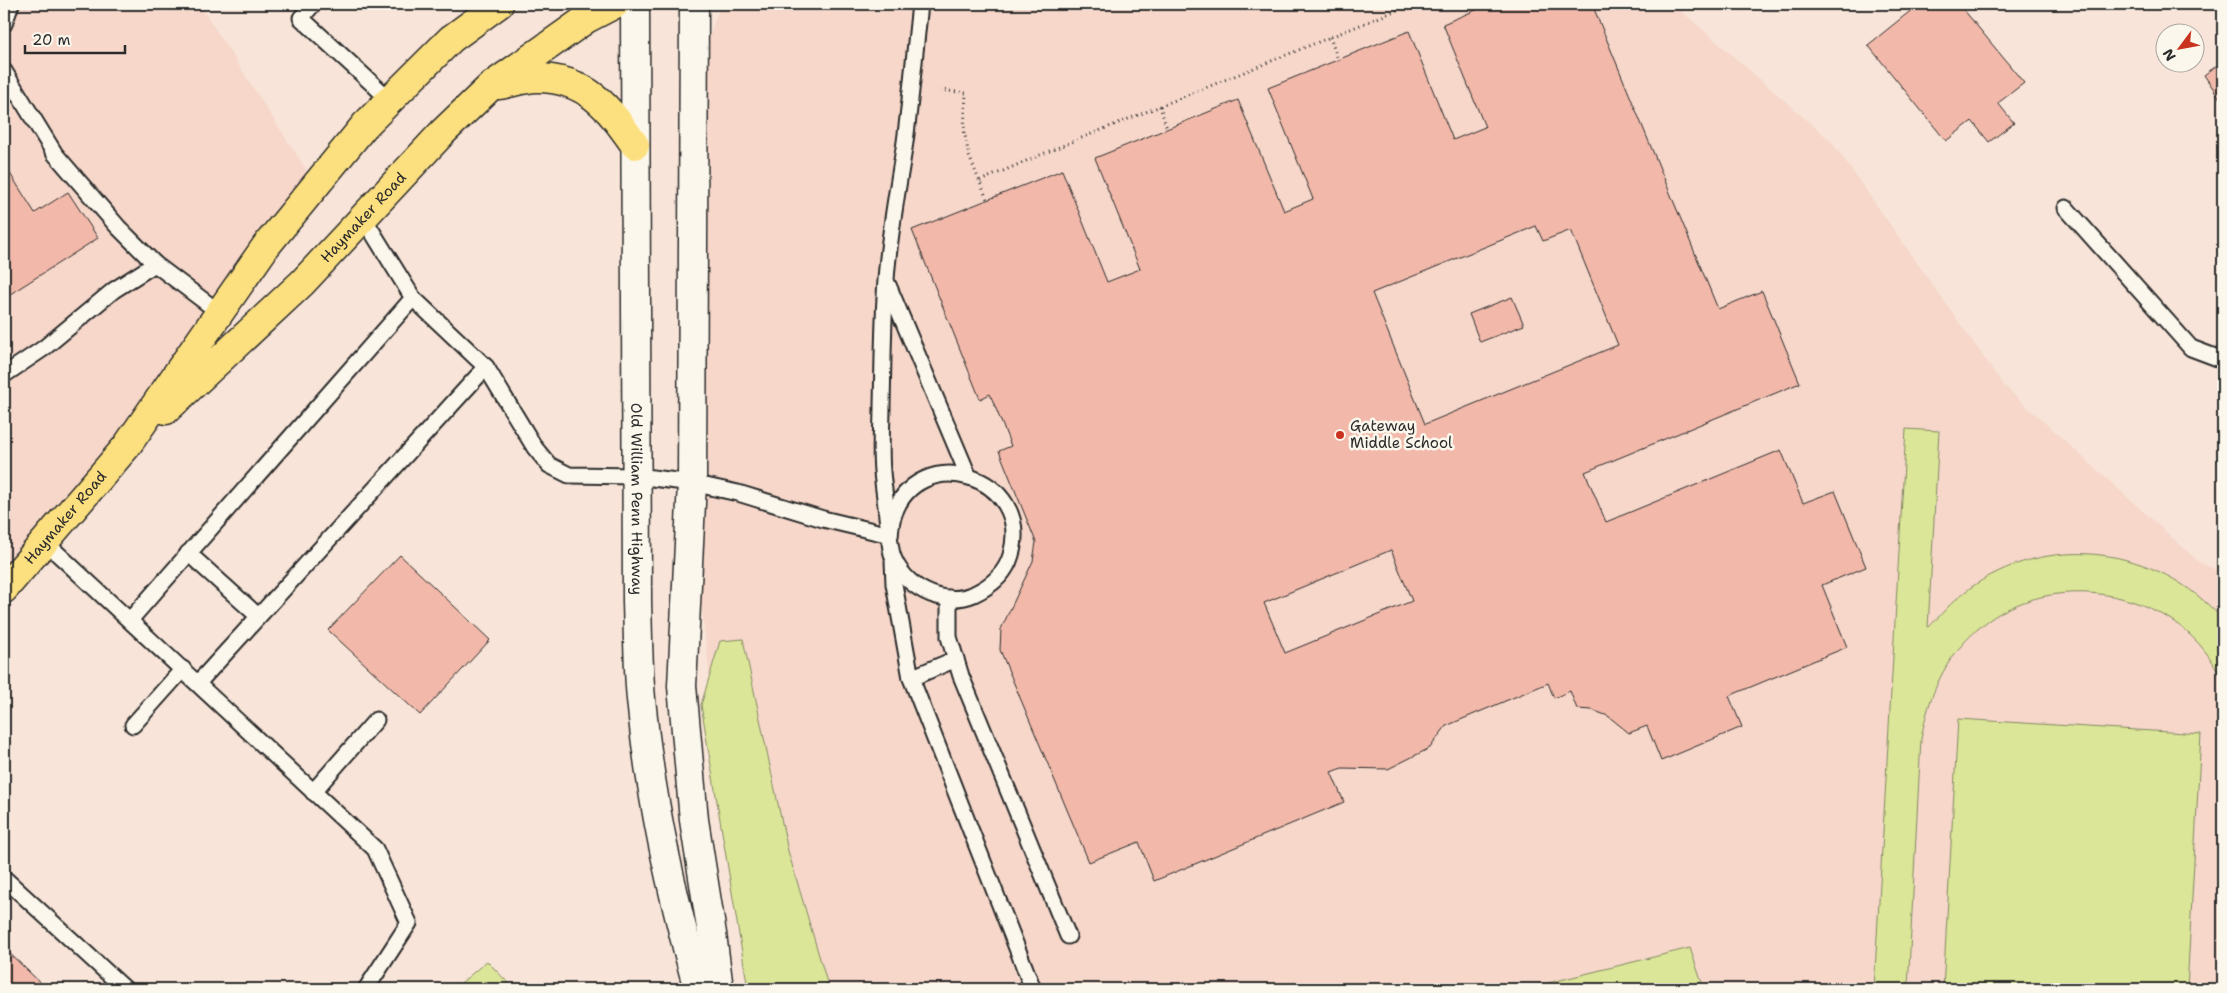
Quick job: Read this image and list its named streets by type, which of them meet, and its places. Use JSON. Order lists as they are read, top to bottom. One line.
{"streets":{"main road":["Haymaker Road","Old William Penn Highway"]},"places":["Gateway Middle School"],"scale_bar":"20 m","north":"bottom left"}
